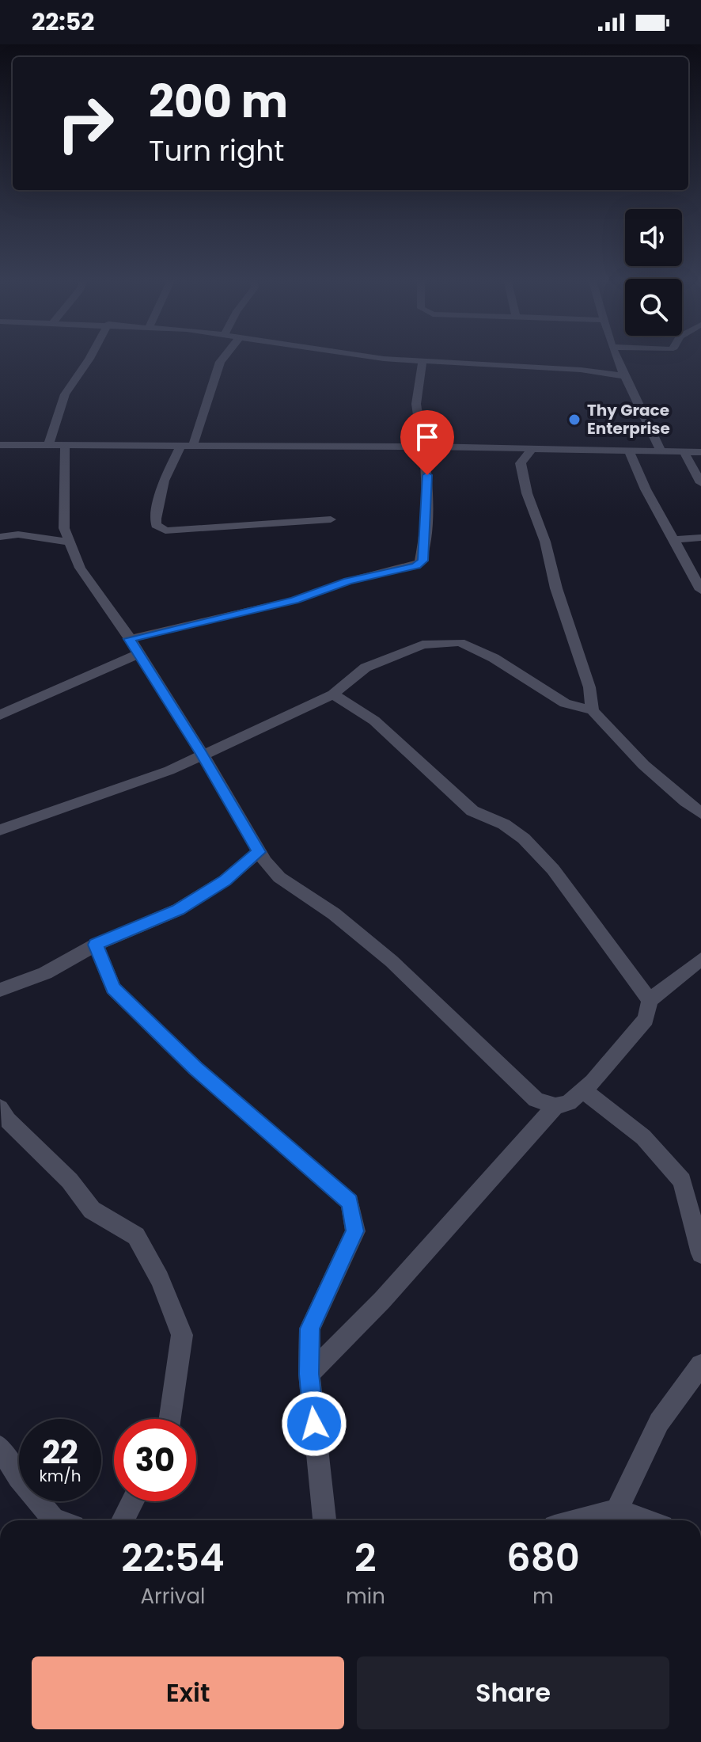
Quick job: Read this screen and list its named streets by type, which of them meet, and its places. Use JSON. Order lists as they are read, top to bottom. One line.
{"places":["Thy Grace Enterprise"],"page":{"status":"22:52","turn":["200 m","Turn right"],"speed":"22 km/h","limit":"30","eta":["22:54","Arrival","2","min","680","m"],"buttons":["Exit","Share"]}}
